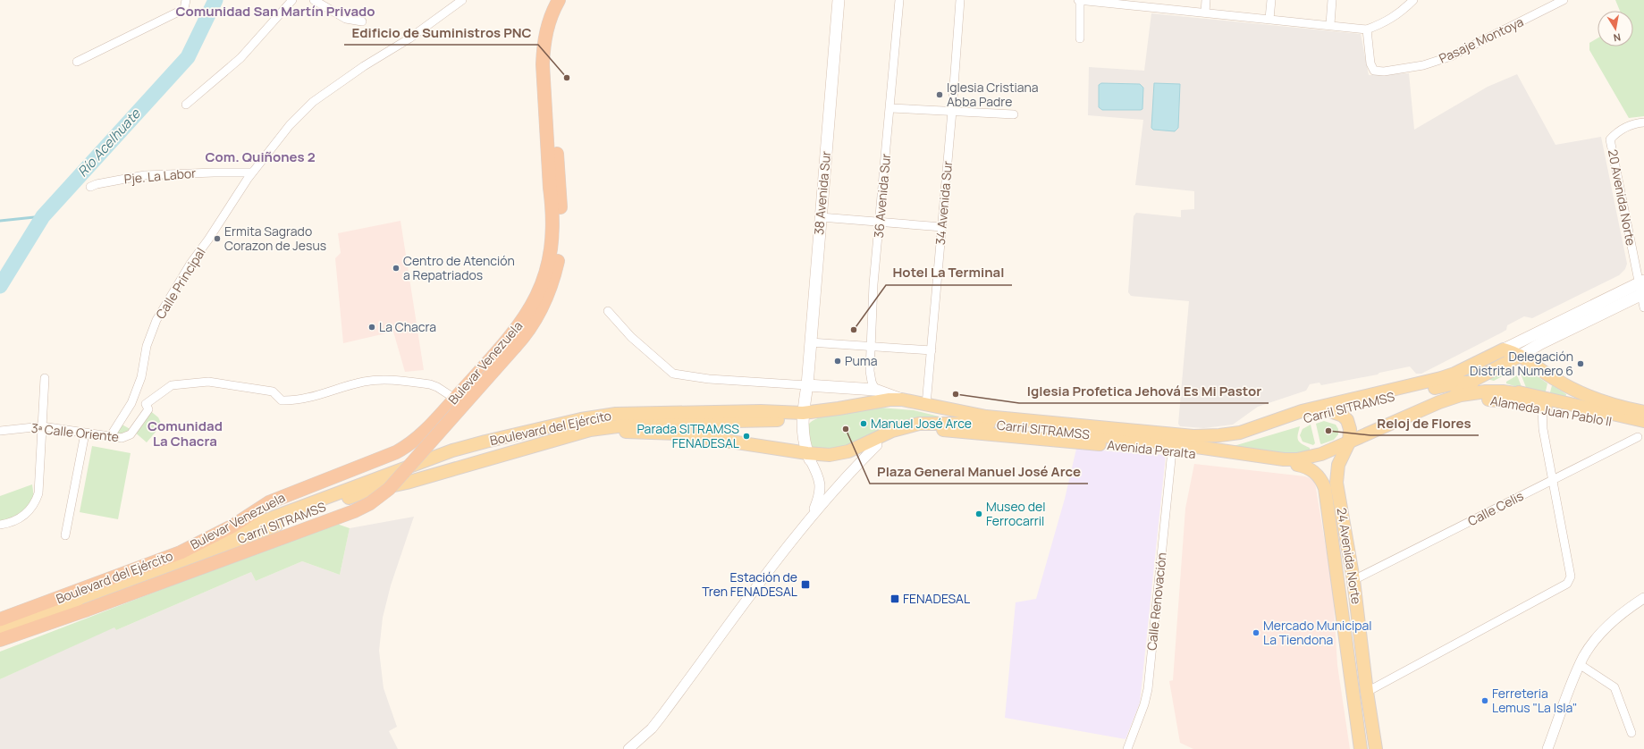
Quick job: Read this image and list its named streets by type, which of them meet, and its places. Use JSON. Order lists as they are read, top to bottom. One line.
{"streets":{"highway":["Bulevar Venezuela","Boulevard del Ejército"],"main road":["38 Avenida Sur","Carril SITRAMSS","Alameda Juan Pablo II","Avenida Peralta","24 Avenida Norte"],"street":["Pasaje Montoya","Pje. La Labor","36 Avenida Sur","20 Avenida Norte","34 Avenida Sur","Calle Principal","3ª Calle Oriente","Calle Celis","Calle Renovación"]},"crossings":[["Pje. La Labor","Calle Principal"],["38 Avenida Sur","Avenida Peralta"],["36 Avenida Sur","Avenida Peralta"],["34 Avenida Sur","Avenida Peralta"],["Calle Principal","3ª Calle Oriente"],["Bulevar Venezuela","Boulevard del Ejército"],["Bulevar Venezuela","3ª Calle Oriente"],["Carril SITRAMSS","Boulevard del Ejército"],["Carril SITRAMSS","Avenida Peralta"],["Carril SITRAMSS","24 Avenida Norte"],["Carril SITRAMSS","Calle Renovación"],["Alameda Juan Pablo II","Avenida Peralta"],["Alameda Juan Pablo II","Calle Celis"],["Boulevard del Ejército","Avenida Peralta"],["Avenida Peralta","24 Avenida Norte"],["Avenida Peralta","Calle Renovación"],["Calle Celis","24 Avenida Norte"]],"districts":["Comunidad San Martín Privado","Com. Quiñones 2","Comunidad La Chacra"],"water":["Río Acelhuate"],"places":{"other":["Edificio de Suministros PNC","Iglesia Cristiana Abba Padre","Ermita Sagrado Corazon de Jesus","Centro de Atención a Repatriados","La Chacra","Hotel La Terminal","Puma","Delegación Distrital Numero 6","Iglesia Profetica Jehová Es Mi Pastor","Manuel José Arce","Plaza General Manuel José Arce","Reloj de Flores","Parada SITRAMSS FENADESAL","Museo del Ferrocarril","Mercado Municipal La Tiendona","Ferreteria Lemus \"La Isla\""],"transit":["Estación de Tren FENADESAL","FENADESAL"]},"north":"bottom"}
